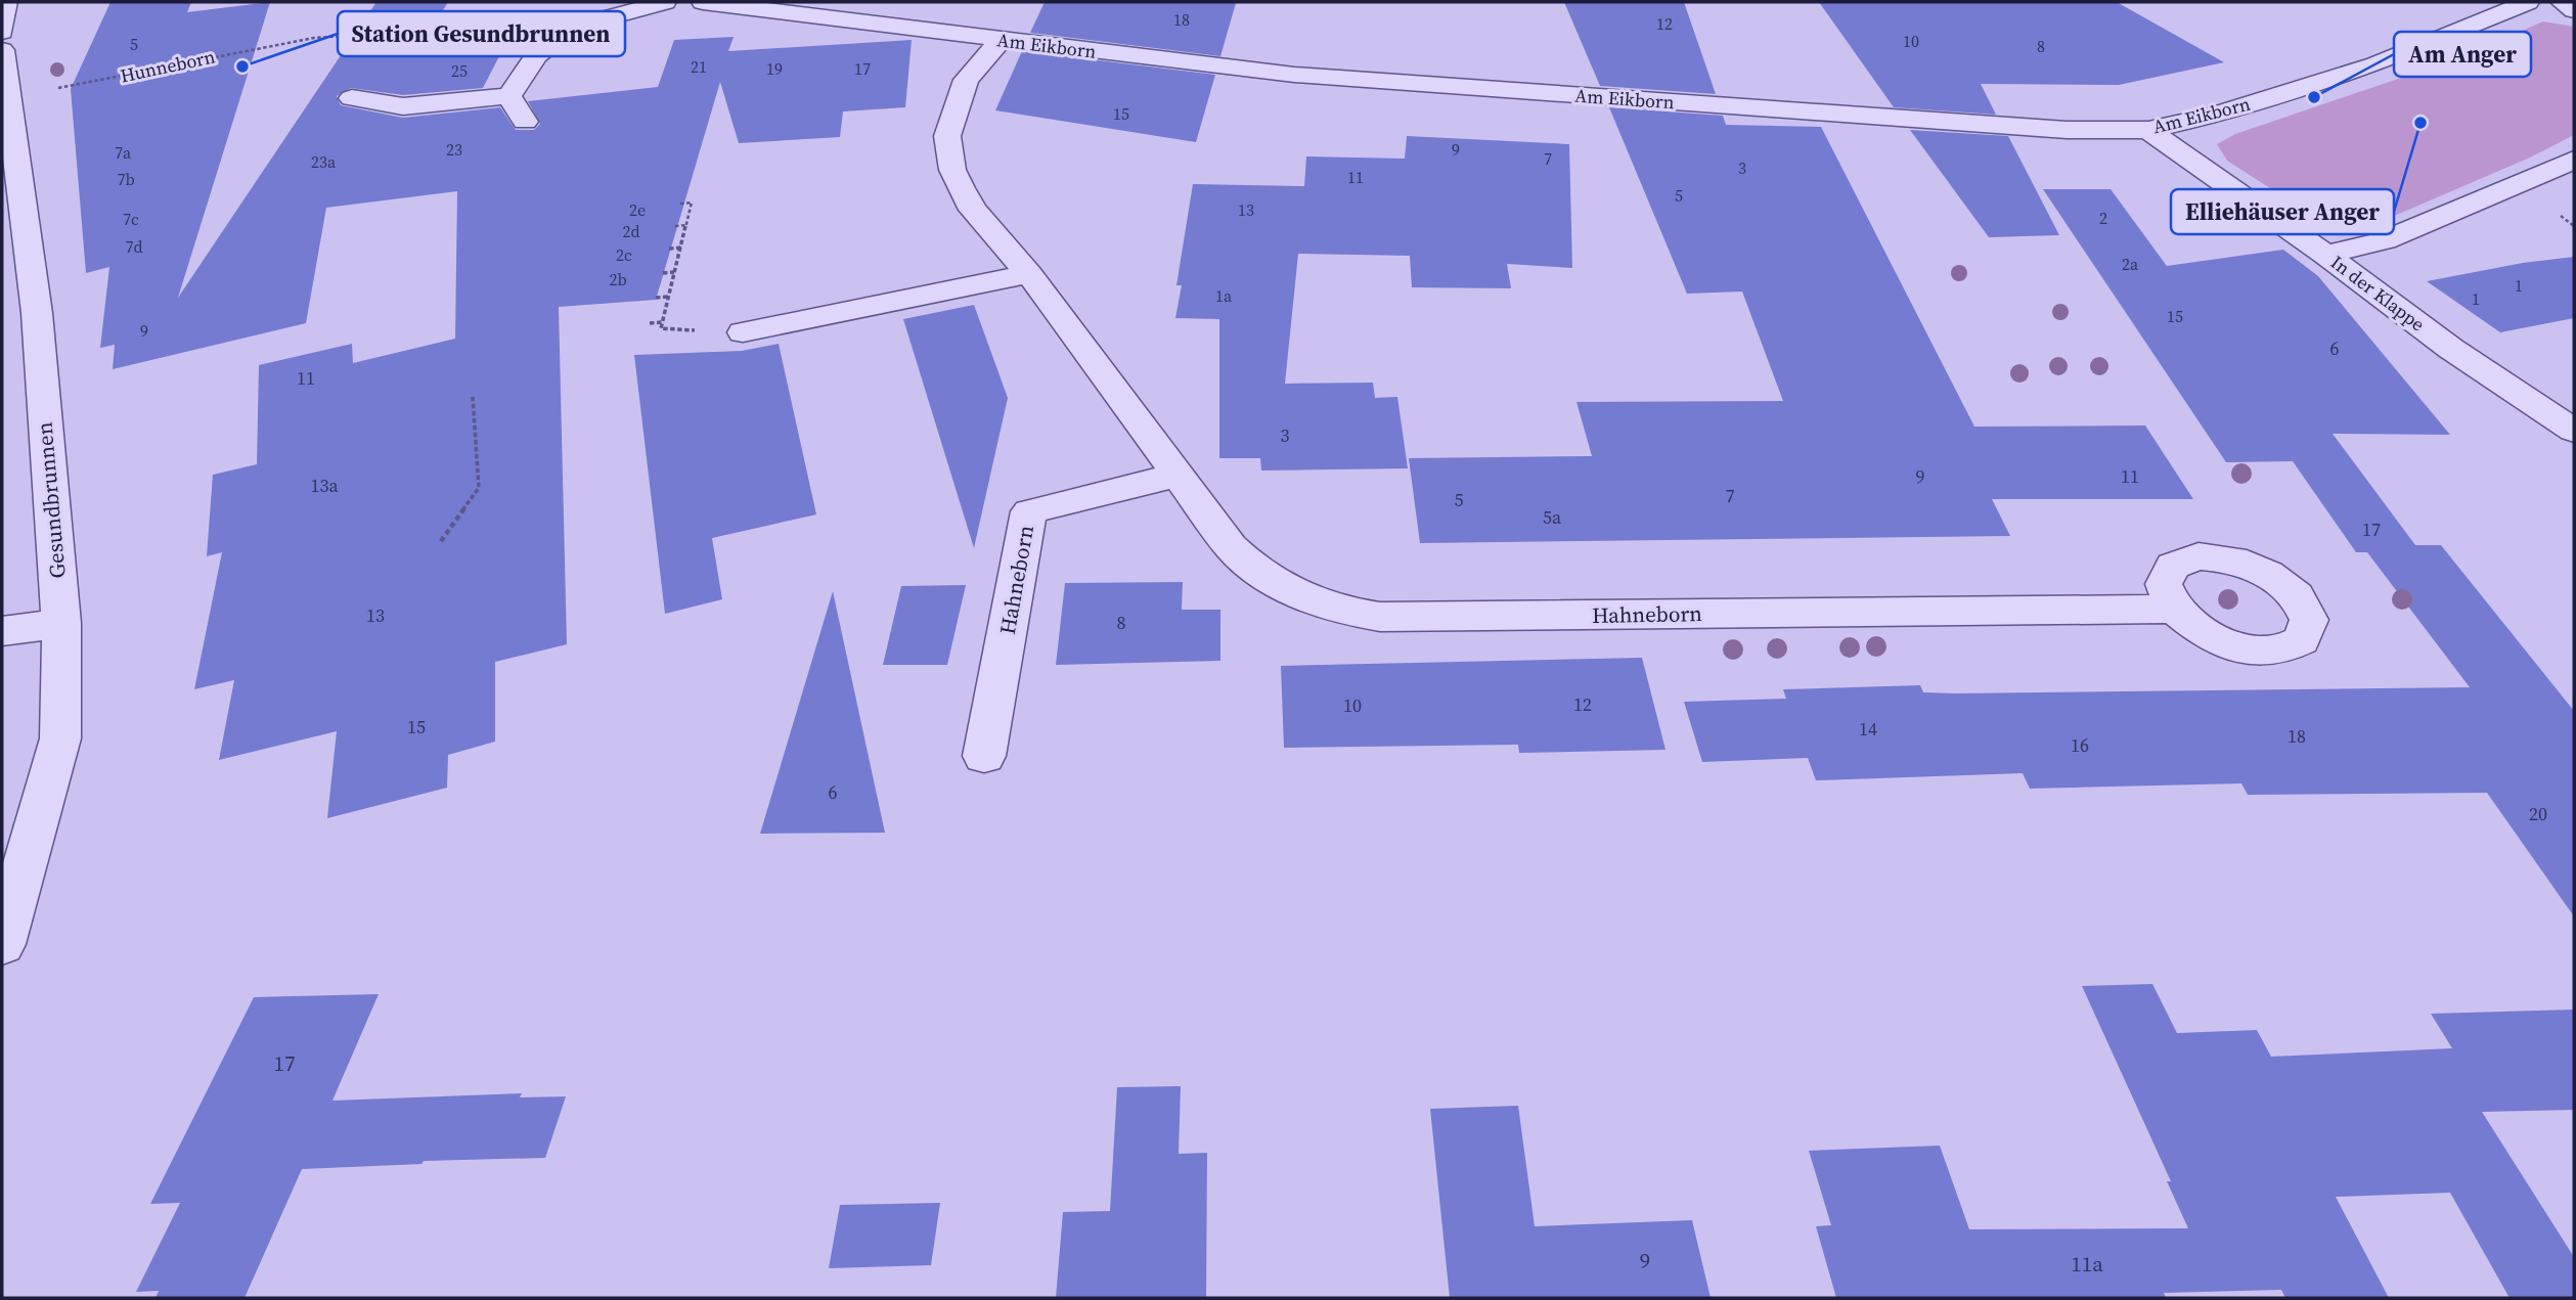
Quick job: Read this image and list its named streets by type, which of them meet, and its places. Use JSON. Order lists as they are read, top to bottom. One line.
{"streets":{"street":["Am Eikborn","In der Klappe","Gesundbrunnen","Hahneborn"],"path":["Hunneborn"]},"crossings":[["Am Eikborn","In der Klappe"],["Am Eikborn","Hahneborn"],["Hunneborn","Gesundbrunnen"]],"places":["Station Gesundbrunnen","Am Anger","Elliehäuser Anger"],"house_numbers":["18","12","10","5","8","21","19","17","25","15","23","9","7a","7","23a","3","11","7b","5","2e","13","2","7c","2d","7d","2c","2a","2b","1","1a","1","15","9","6","11","3","9","11","13a","7","5","5a","17","13","8","12","10","15","14","18","16","6","20","17","9","11a"]}
